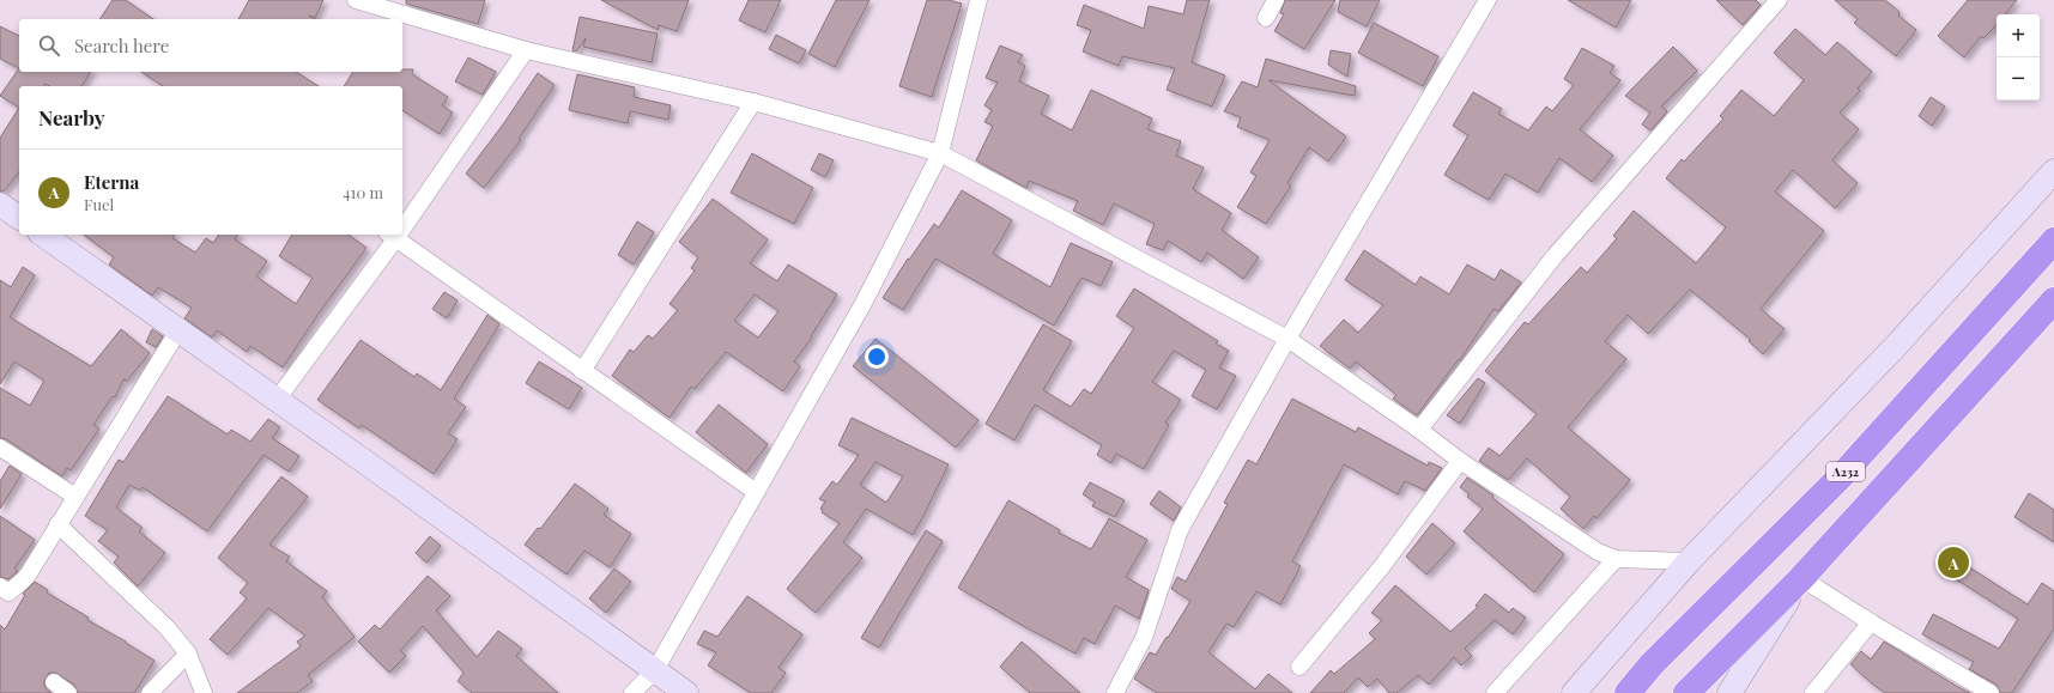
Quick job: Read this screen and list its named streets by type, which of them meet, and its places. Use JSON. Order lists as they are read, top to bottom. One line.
{"streets":{"highway":["A232"]},"page":{"map_buttons":["+","−"],"search":"Search here","heading":"Nearby","list":[{"mark":"A","name":"Eterna","note":"Fuel","value":"410 m"}],"pins":"A"}}
